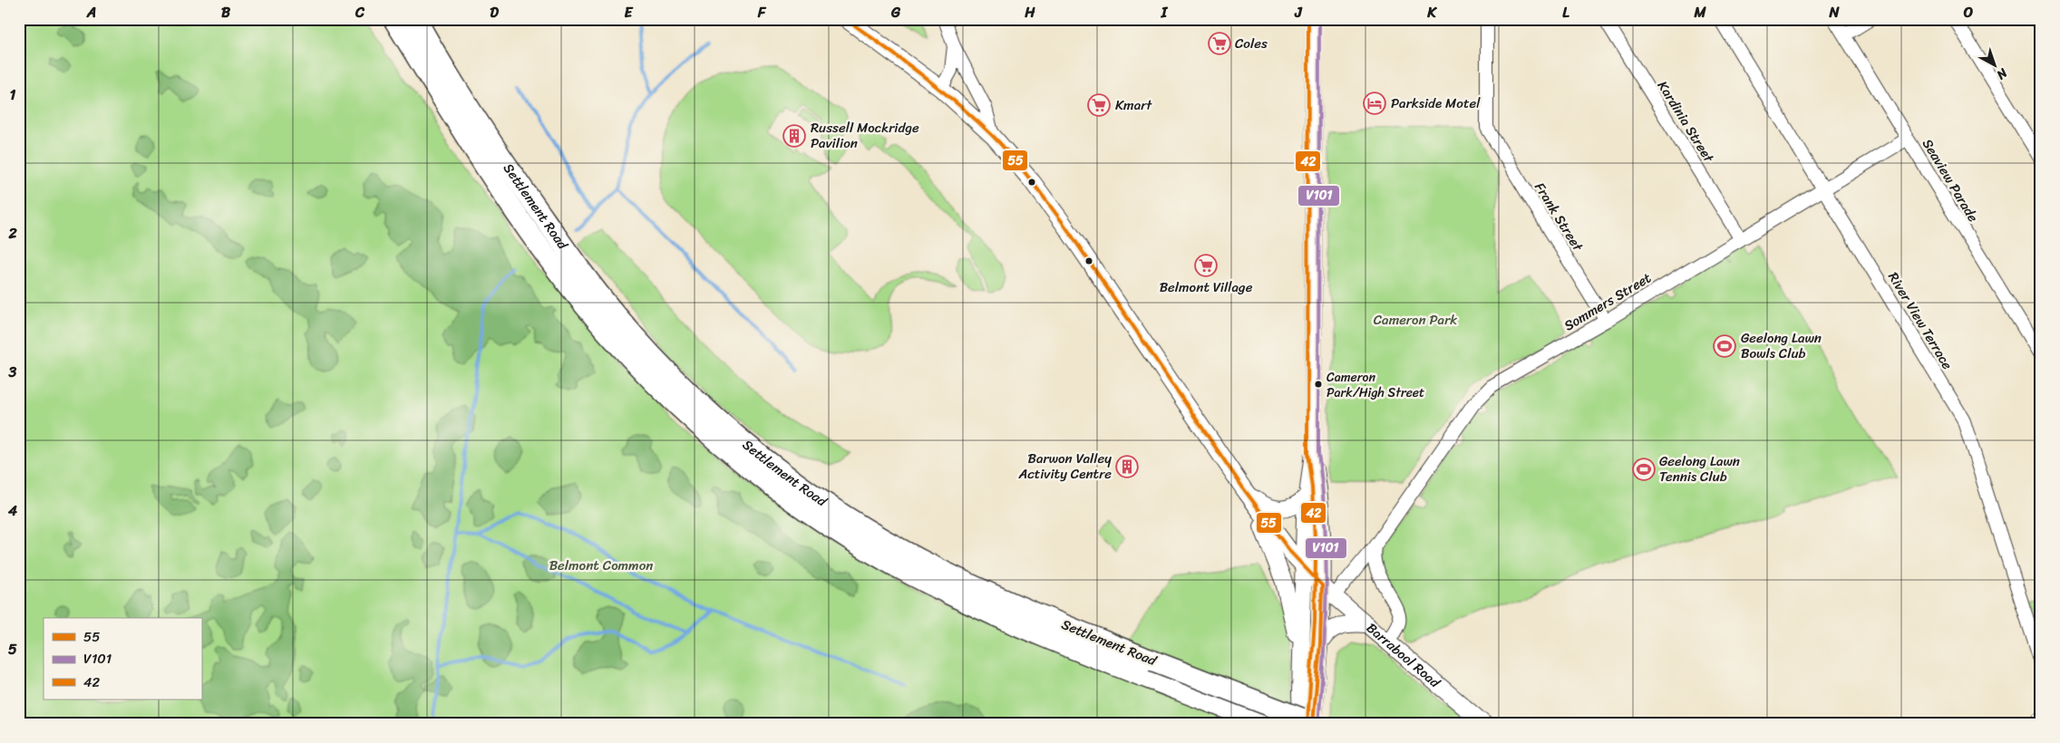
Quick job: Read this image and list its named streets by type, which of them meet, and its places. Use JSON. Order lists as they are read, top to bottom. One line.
{"streets":{"highway":["Settlement Road"],"street":["Kardinia Street","Seaview Parade","Frank Street","Sommers Street","River View Terrace","Barrabool Road"]},"crossings":[["Kardinia Street","Sommers Street"],["Seaview Parade","Sommers Street"],["Frank Street","Sommers Street"],["Sommers Street","River View Terrace"],["Sommers Street","Barrabool Road"]],"parks":["Cameron Park","Belmont Common"],"places":{"supermarket":["Coles","Kmart","Belmont Village"],"hotel":["Parkside Motel"],"building":["Russell Mockridge Pavilion","Barwon Valley Activity Centre"],"sports":["Geelong Lawn Bowls Club","Geelong Lawn Tennis Club"],"other":["Cameron Park/High Street"]},"lines":["transit line 55","transit line V101","transit line 42"],"legend":["55","V101","42"],"north":"bottom right","grid":{"columns":["A","B","C","D","E","F","G","H","I","J","K","L","M","N","O"],"rows":["1","2","3","4","5"]}}
